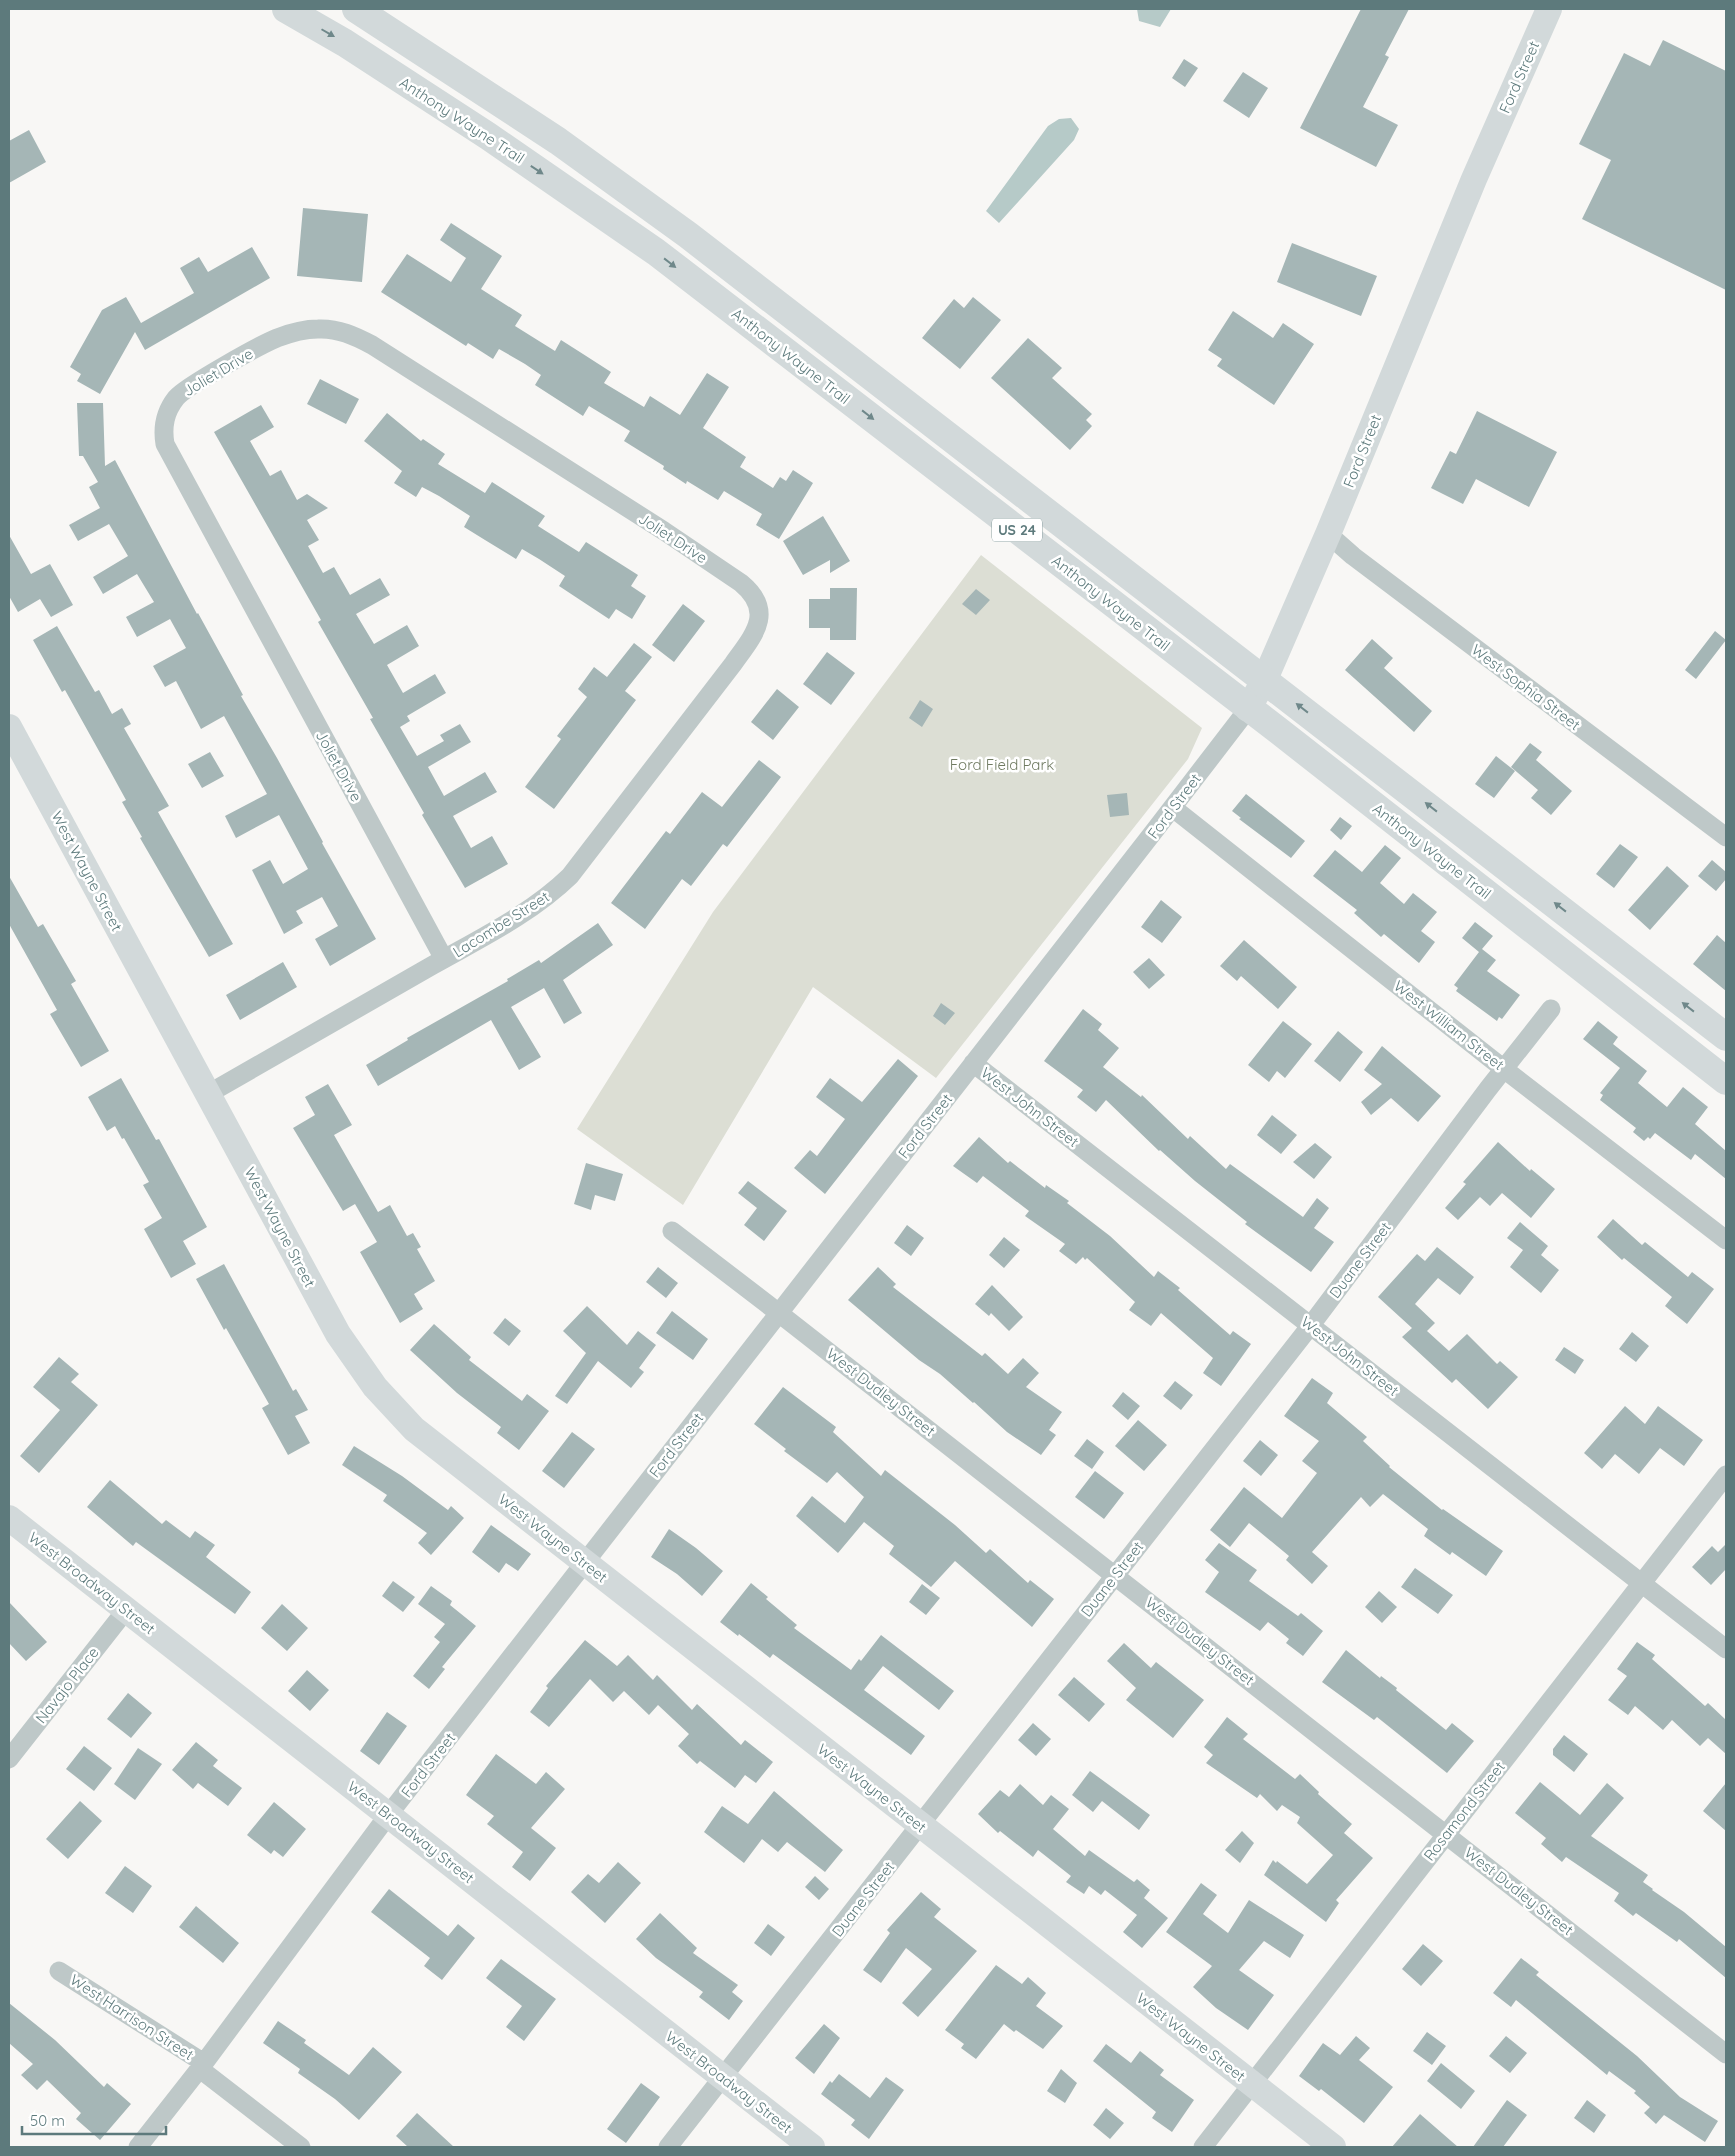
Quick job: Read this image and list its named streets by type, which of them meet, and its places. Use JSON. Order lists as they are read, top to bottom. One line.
{"streets":{"highway":["Anthony Wayne Trail","US 24"],"street":["Ford Street","Joliet Drive","West Sophia Street","West Wayne Street","Lacombe Street","West William Street","West John Street","Duane Street","West Dudley Street","West Broadway Street","Navajo Place","Rosamond Street","West Harrison Street"]},"crossings":[["Ford Street","Anthony Wayne Trail"],["Ford Street","US 24"],["Ford Street","West Sophia Street"],["Ford Street","West Wayne Street"],["Ford Street","West William Street"],["Ford Street","West John Street"],["Ford Street","West Dudley Street"],["Ford Street","West Broadway Street"],["Ford Street","West Harrison Street"],["Joliet Drive","Lacombe Street"],["West Wayne Street","Lacombe Street"],["West Wayne Street","Duane Street"],["West Wayne Street","Rosamond Street"],["West William Street","Duane Street"],["West John Street","Duane Street"],["West John Street","Rosamond Street"],["Duane Street","West Dudley Street"],["Duane Street","West Broadway Street"],["West Dudley Street","Rosamond Street"],["West Broadway Street","Navajo Place"]],"parks":["Ford Field Park"],"scale_bar":"50 m"}
